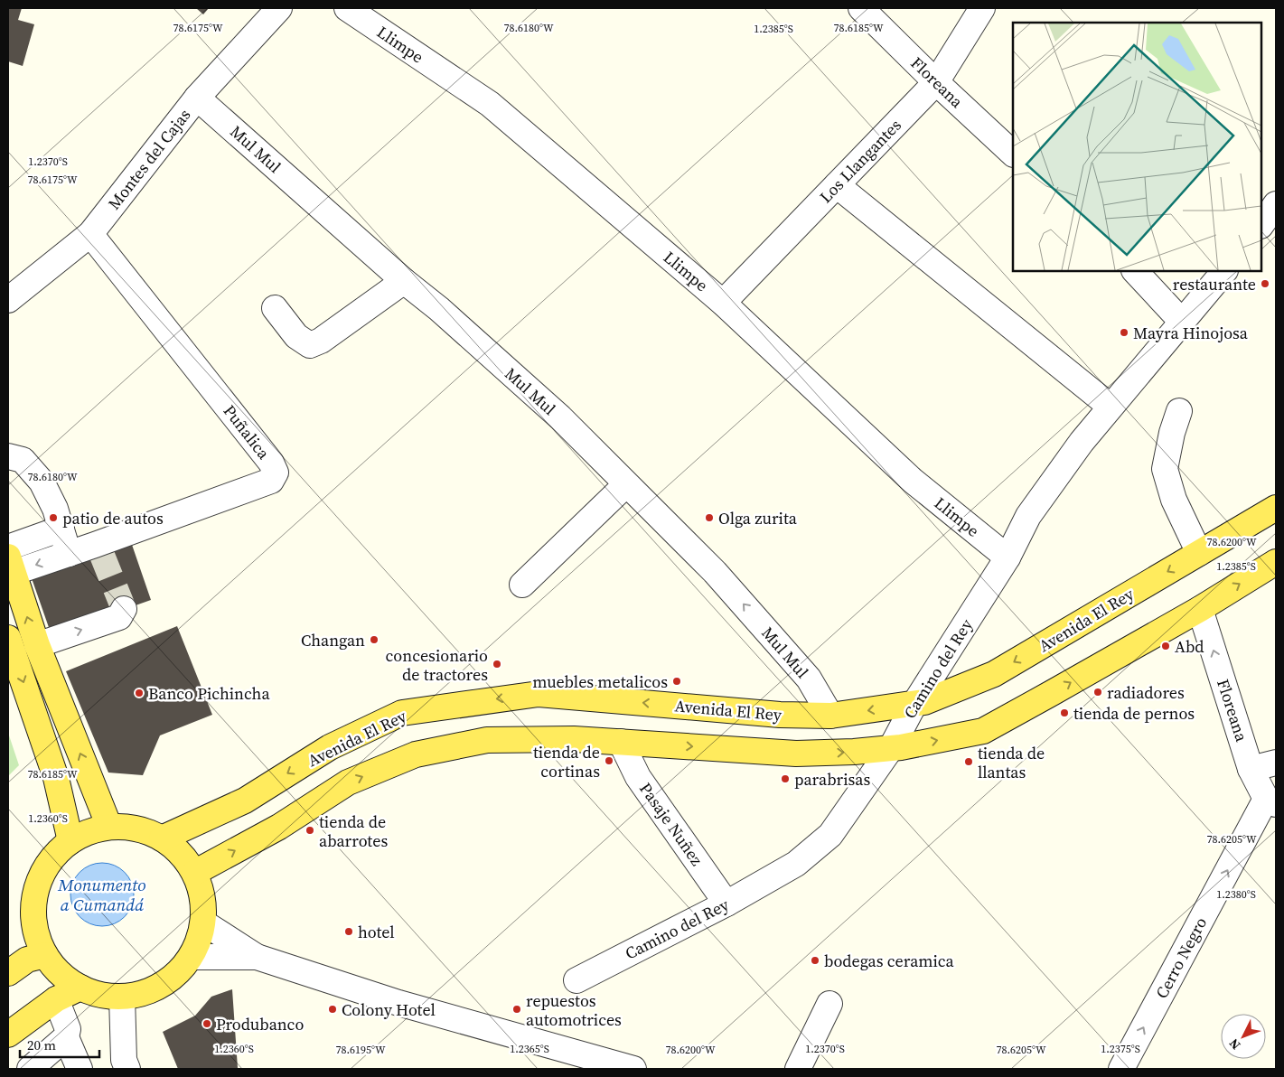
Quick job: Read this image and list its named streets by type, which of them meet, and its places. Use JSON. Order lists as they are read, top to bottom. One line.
{"streets":{"main road":["Avenida El Rey"],"street":["Llimpe","Floreana","Mul Mul","Montes del Cajas","Los Llangantes","Puñalica","Camino del Rey","Pasaje Nuñez","Cerro Negro"]},"crossings":[["Llimpe","Los Llangantes"],["Llimpe","Camino del Rey"],["Floreana","Los Llangantes"],["Floreana","Cerro Negro"],["Mul Mul","Montes del Cajas"],["Mul Mul","Avenida El Rey"],["Montes del Cajas","Puñalica"],["Avenida El Rey","Camino del Rey"],["Camino del Rey","Pasaje Nuñez"]],"one_way":["Floreana","Cerro Negro"],"water":["Monumento a Cumandá"],"places":["restaurante","Mayra Hinojosa","patio de autos","Olga zurita","Changan","Abd","concesionario de tractores","muebles metalicos","radiadores","Banco Pichincha","tienda de pernos","tienda de cortinas","tienda de llantas","parabrisas","tienda de abarrotes","hotel","bodegas ceramica","Colony Hotel","repuestos automotrices","Produbanco"],"scale_bar":"20 m","north":"bottom left","coordinates":["78.6175°W","78.6180°W","78.6185°W","1.2385°S","1.2370°S","78.6200°W","1.2360°S","78.6205°W","1.2380°S","1.2365°S","1.2375°S","78.6195°W"]}
